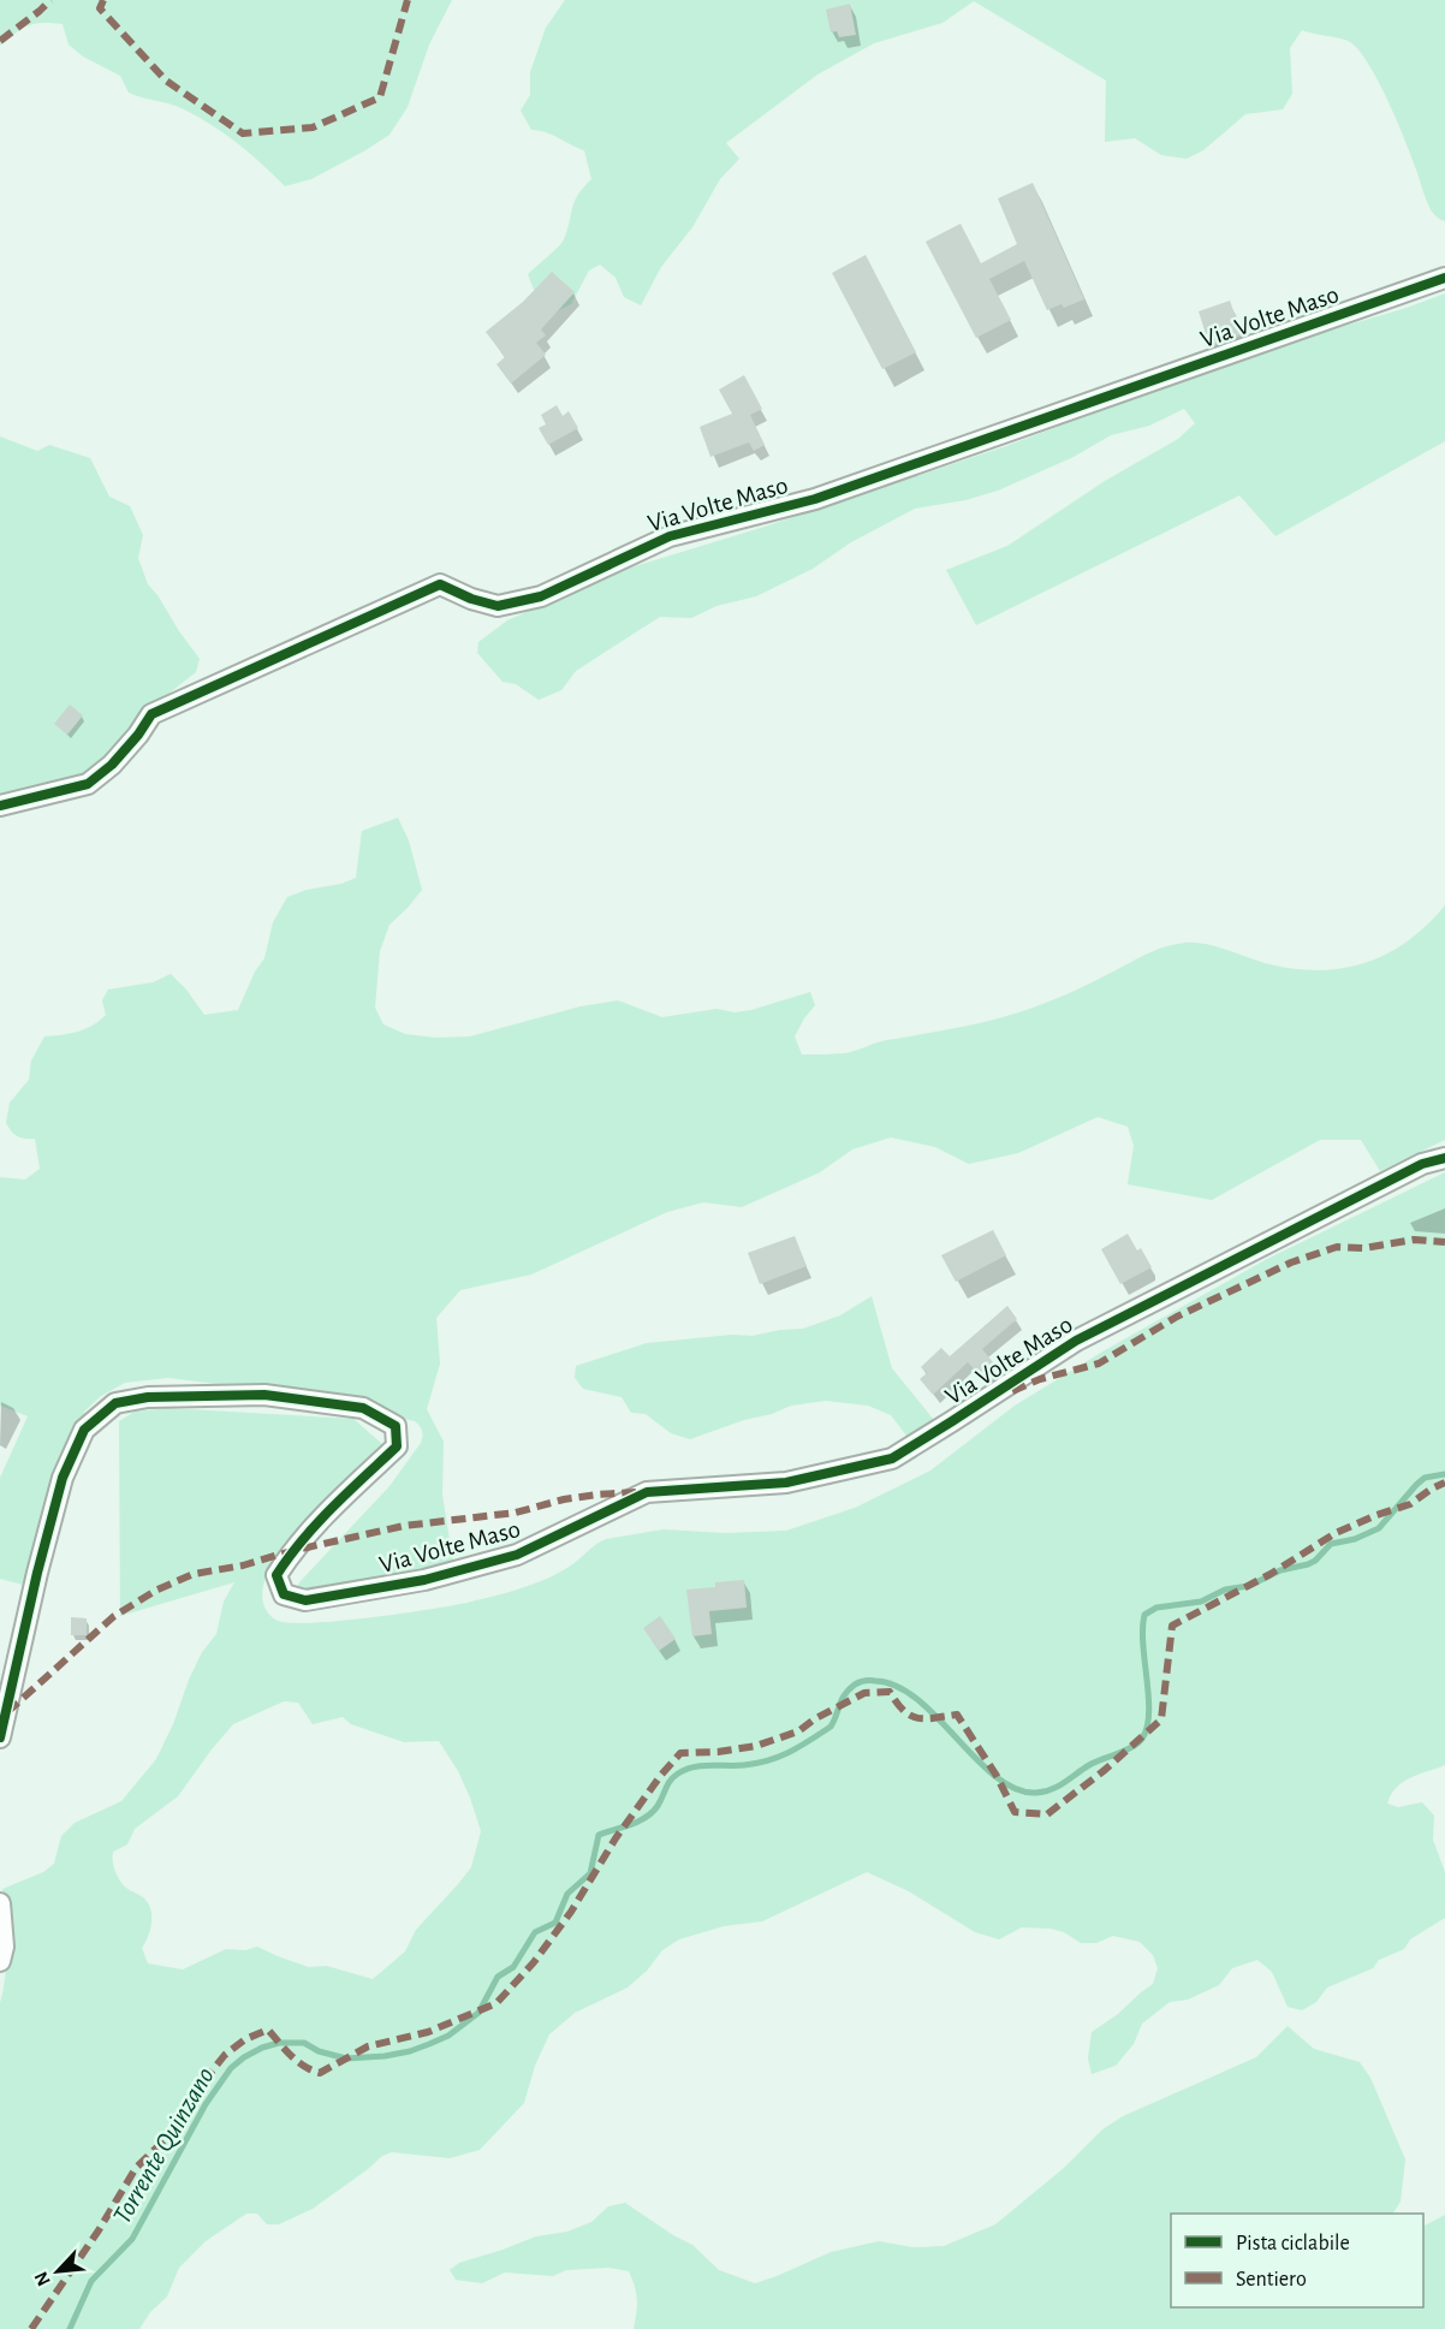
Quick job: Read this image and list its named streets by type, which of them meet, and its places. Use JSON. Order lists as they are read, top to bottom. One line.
{"streets":{"street":["Via Volte Maso"]},"water":["Torrente Quinzano"],"legend":["Pista ciclabile","Sentiero"],"north":"bottom left"}
